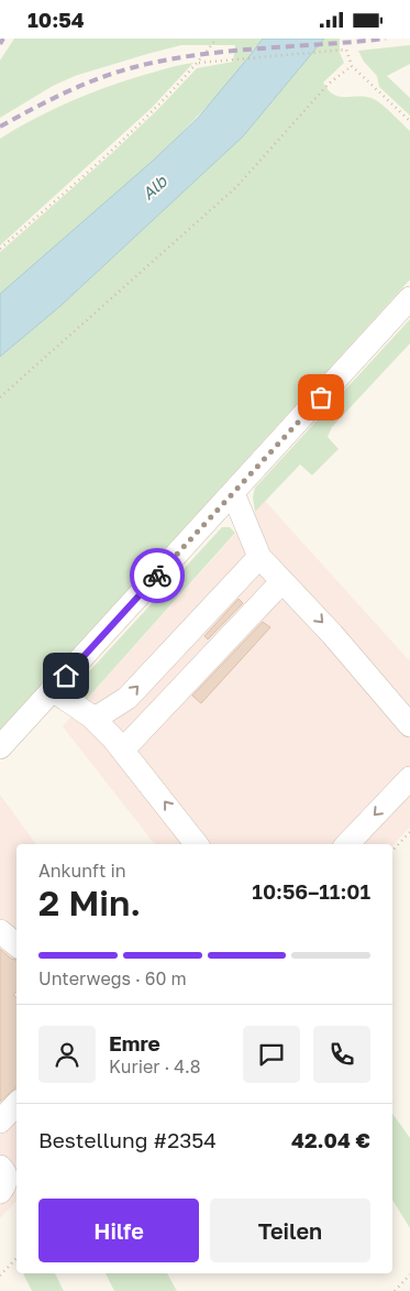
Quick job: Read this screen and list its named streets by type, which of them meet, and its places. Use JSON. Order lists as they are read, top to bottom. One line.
{"water":["Alb"],"page":{"status":"10:54","heading":["2 Min.","Ankunft in","10:56–11:01"],"panel":["Emre","Kurier · 4.8","Bestellung #2354","42.04 €"],"bar":"Unterwegs · 60 m","buttons":["Hilfe","Teilen"]}}
